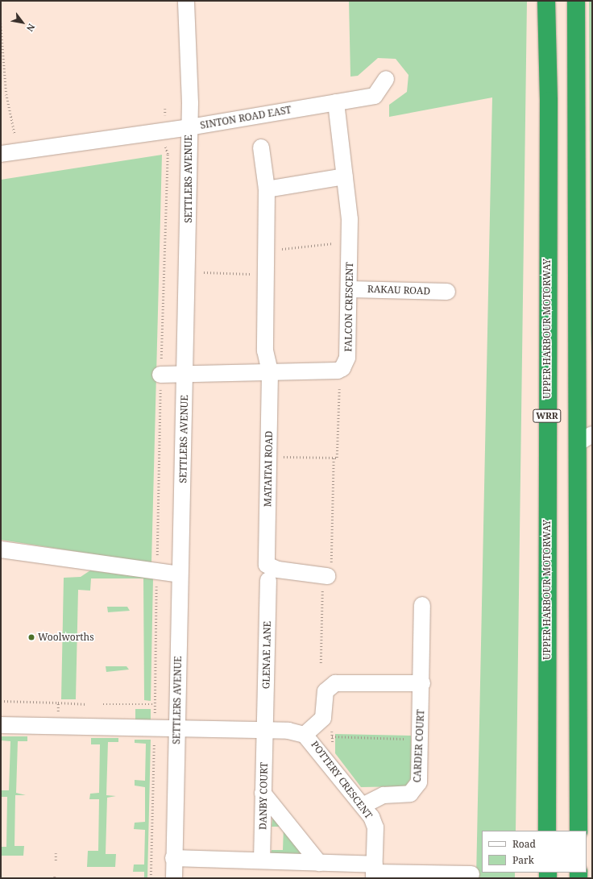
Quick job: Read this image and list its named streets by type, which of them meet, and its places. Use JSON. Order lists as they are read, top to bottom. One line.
{"streets":{"highway":["UPPER HARBOUR MOTORWAY","WRR"],"street":["SINTON ROAD EAST","SETTLERS AVENUE","RAKAU ROAD","FALCON CRESCENT","MATAITAI ROAD","GLENAE LANE","CARDER COURT","POTTERY CRESCENT","DANBY COURT"]},"crossings":[["SINTON ROAD EAST","SETTLERS AVENUE"],["SINTON ROAD EAST","FALCON CRESCENT"],["SETTLERS AVENUE","FALCON CRESCENT"],["SETTLERS AVENUE","POTTERY CRESCENT"],["RAKAU ROAD","FALCON CRESCENT"],["FALCON CRESCENT","MATAITAI ROAD"],["MATAITAI ROAD","GLENAE LANE"],["GLENAE LANE","POTTERY CRESCENT"],["GLENAE LANE","DANBY COURT"],["CARDER COURT","POTTERY CRESCENT"],["POTTERY CRESCENT","DANBY COURT"]],"places":["Woolworths"],"legend":["Road","Park"],"north":"bottom right"}
